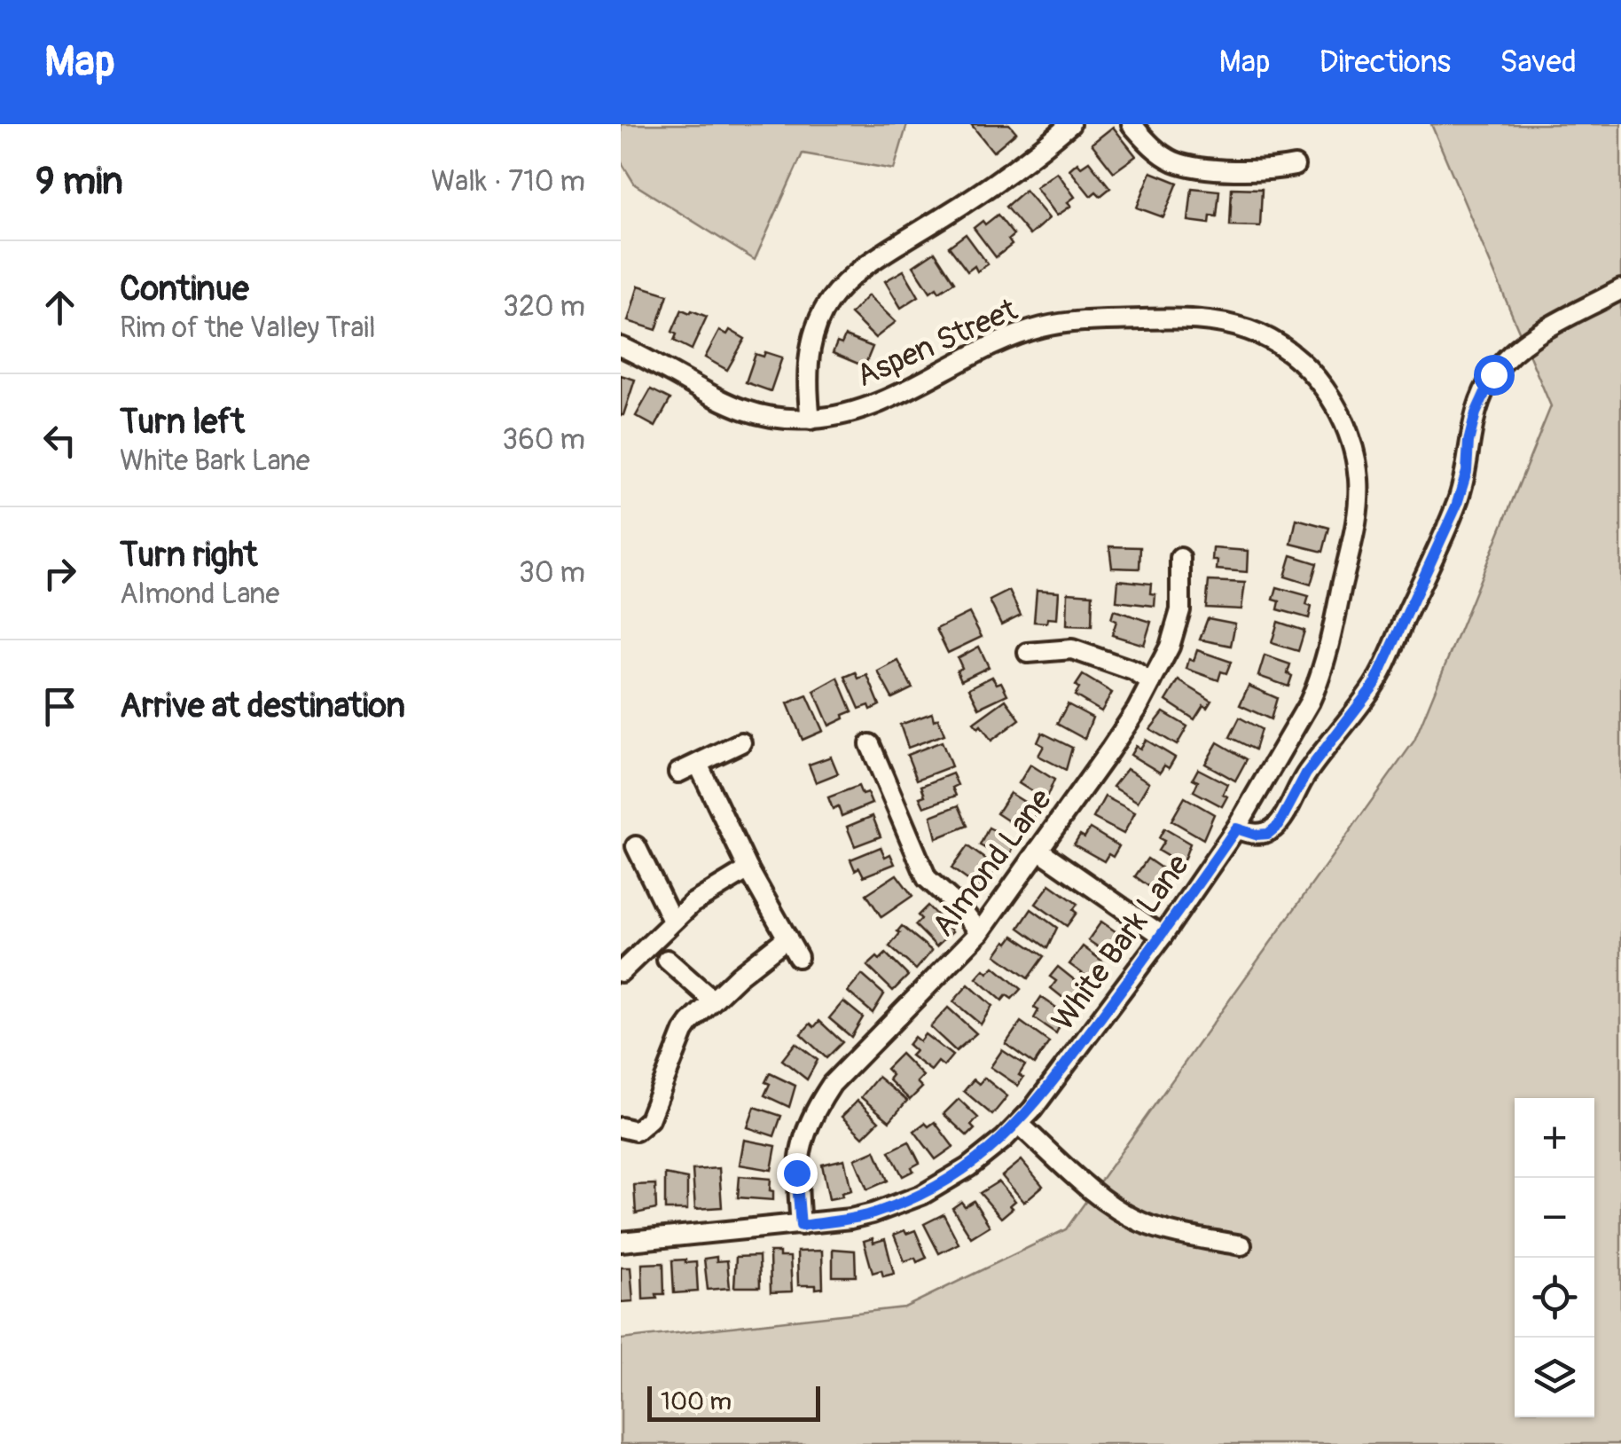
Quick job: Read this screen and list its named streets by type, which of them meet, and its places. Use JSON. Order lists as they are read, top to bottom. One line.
{"streets":{"street":["Aspen Street","Almond Lane","White Bark Lane"]},"crossings":[["Aspen Street","White Bark Lane"],["Almond Lane","White Bark Lane"]],"scale_bar":"100 m","page":{"header":"Map","nav":["Map","Directions","Saved"],"heading":["9 min","Walk · 710 m"],"list":[["Continue","Rim of the Valley Trail","320 m"],["Turn left","White Bark Lane","360 m"],["Turn right","Almond Lane","30 m"],"Arrive at destination"],"map_buttons":["+","−"],"scale":"100 m"}}
